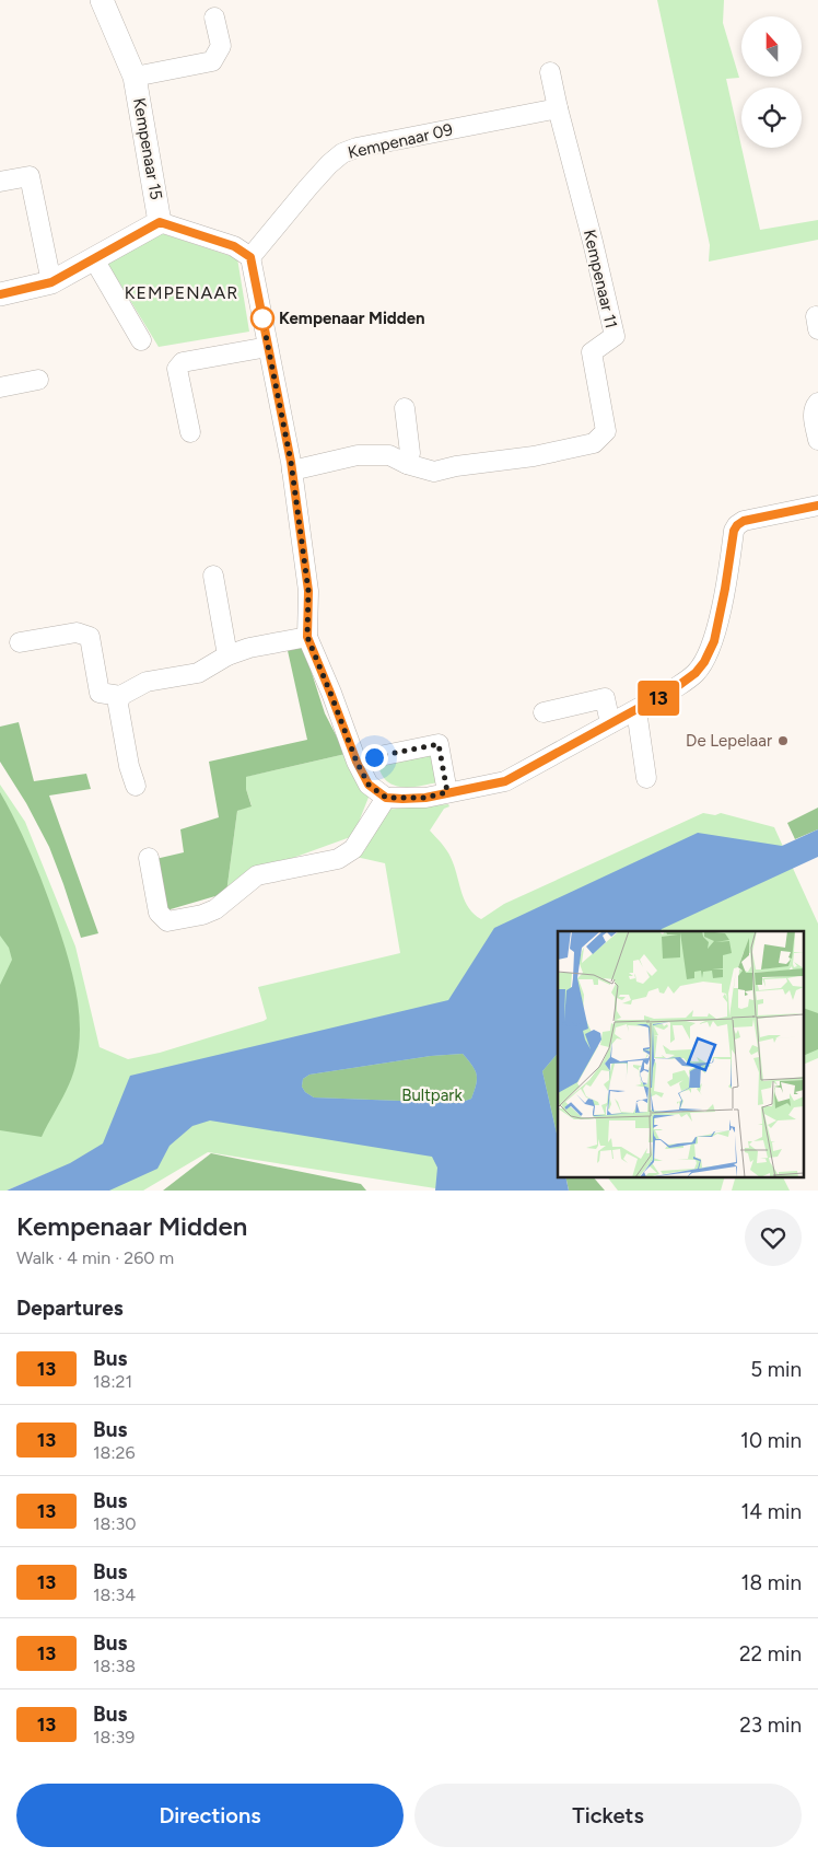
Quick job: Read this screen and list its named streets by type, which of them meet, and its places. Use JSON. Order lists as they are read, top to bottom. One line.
{"streets":{"street":["Kempenaar 09","Kempenaar 15","Kempenaar 11"]},"crossings":[["Kempenaar 09","Kempenaar 11"]],"districts":["KEMPENAAR"],"parks":["Bultpark"],"places":["Kempenaar Midden","De Lepelaar"],"lines":["bus line 13"],"north":"top","page":{"on_map":"13","heading":[["Kempenaar Midden","Walk · 4 min · 260 m"],"Departures"],"list":[{"mark":"13","name":"Bus","note":"18:21","value":"5 min"},{"mark":"13","name":"Bus","note":"18:26","value":"10 min"},{"mark":"13","name":"Bus","note":"18:30","value":"14 min"},{"mark":"13","name":"Bus","note":"18:34","value":"18 min"},{"mark":"13","name":"Bus","note":"18:38","value":"22 min"},{"mark":"13","name":"Bus","note":"18:39","value":"23 min"}],"buttons":["Directions","Tickets"]}}
